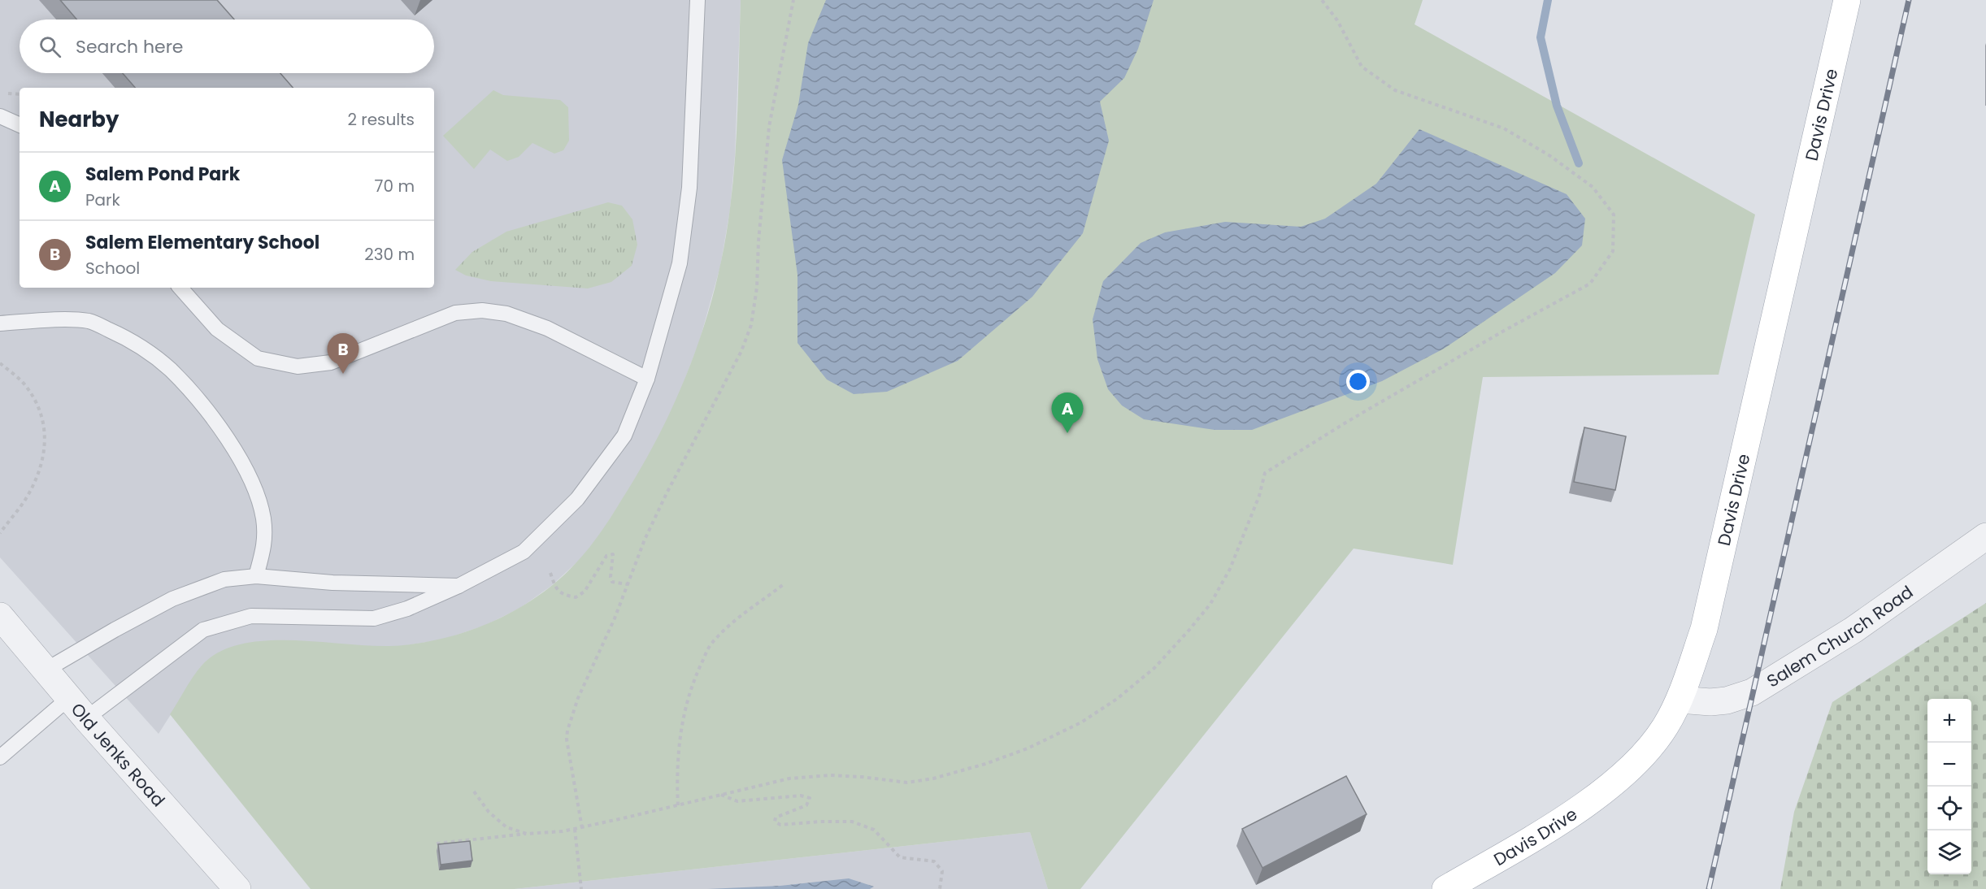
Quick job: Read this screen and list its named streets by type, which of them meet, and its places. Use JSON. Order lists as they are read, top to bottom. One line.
{"streets":{"main road":["Davis Drive"],"street":["Salem Church Road","Old Jenks Road"]},"crossings":[["Davis Drive","Salem Church Road"]],"page":{"search":"Search here","heading":["Nearby","2 results"],"list":[{"mark":"A","name":"Salem Pond Park","note":"Park","value":"70 m"},{"mark":"B","name":"Salem Elementary School","note":"School","value":"230 m"}],"pins":["B","A"],"map_buttons":["+","−"]}}
